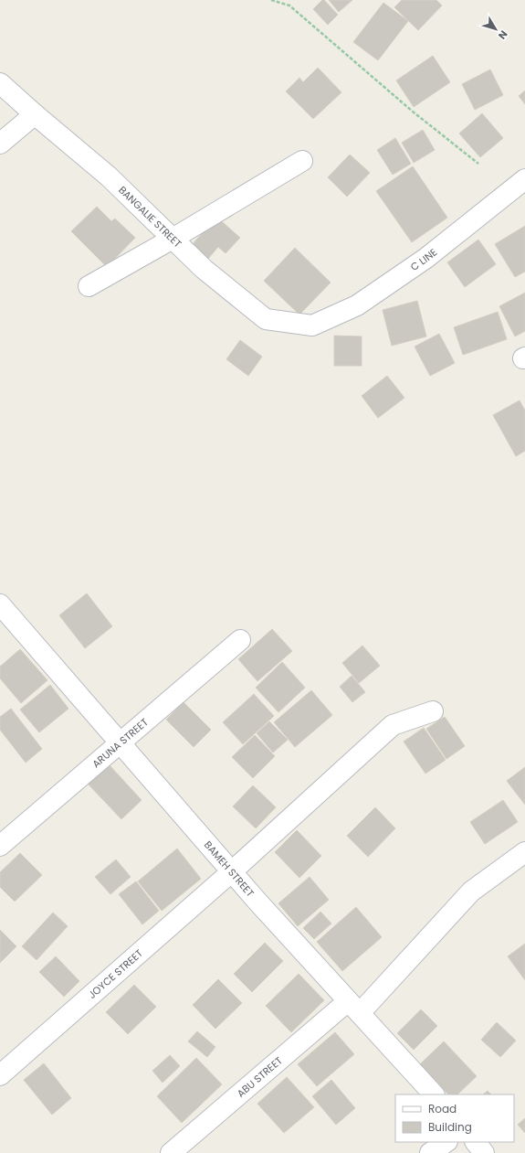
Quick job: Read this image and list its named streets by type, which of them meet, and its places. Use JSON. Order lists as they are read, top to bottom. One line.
{"streets":{"street":["BANGALIE STREET","C LINE","ARUNA STREET","BAMEH STREET","JOYCE STREET","ABU STREET"]},"crossings":[["BANGALIE STREET","C LINE"],["ARUNA STREET","BAMEH STREET"],["BAMEH STREET","JOYCE STREET"],["BAMEH STREET","ABU STREET"]],"legend":["Road","Building"],"north":"bottom right"}
